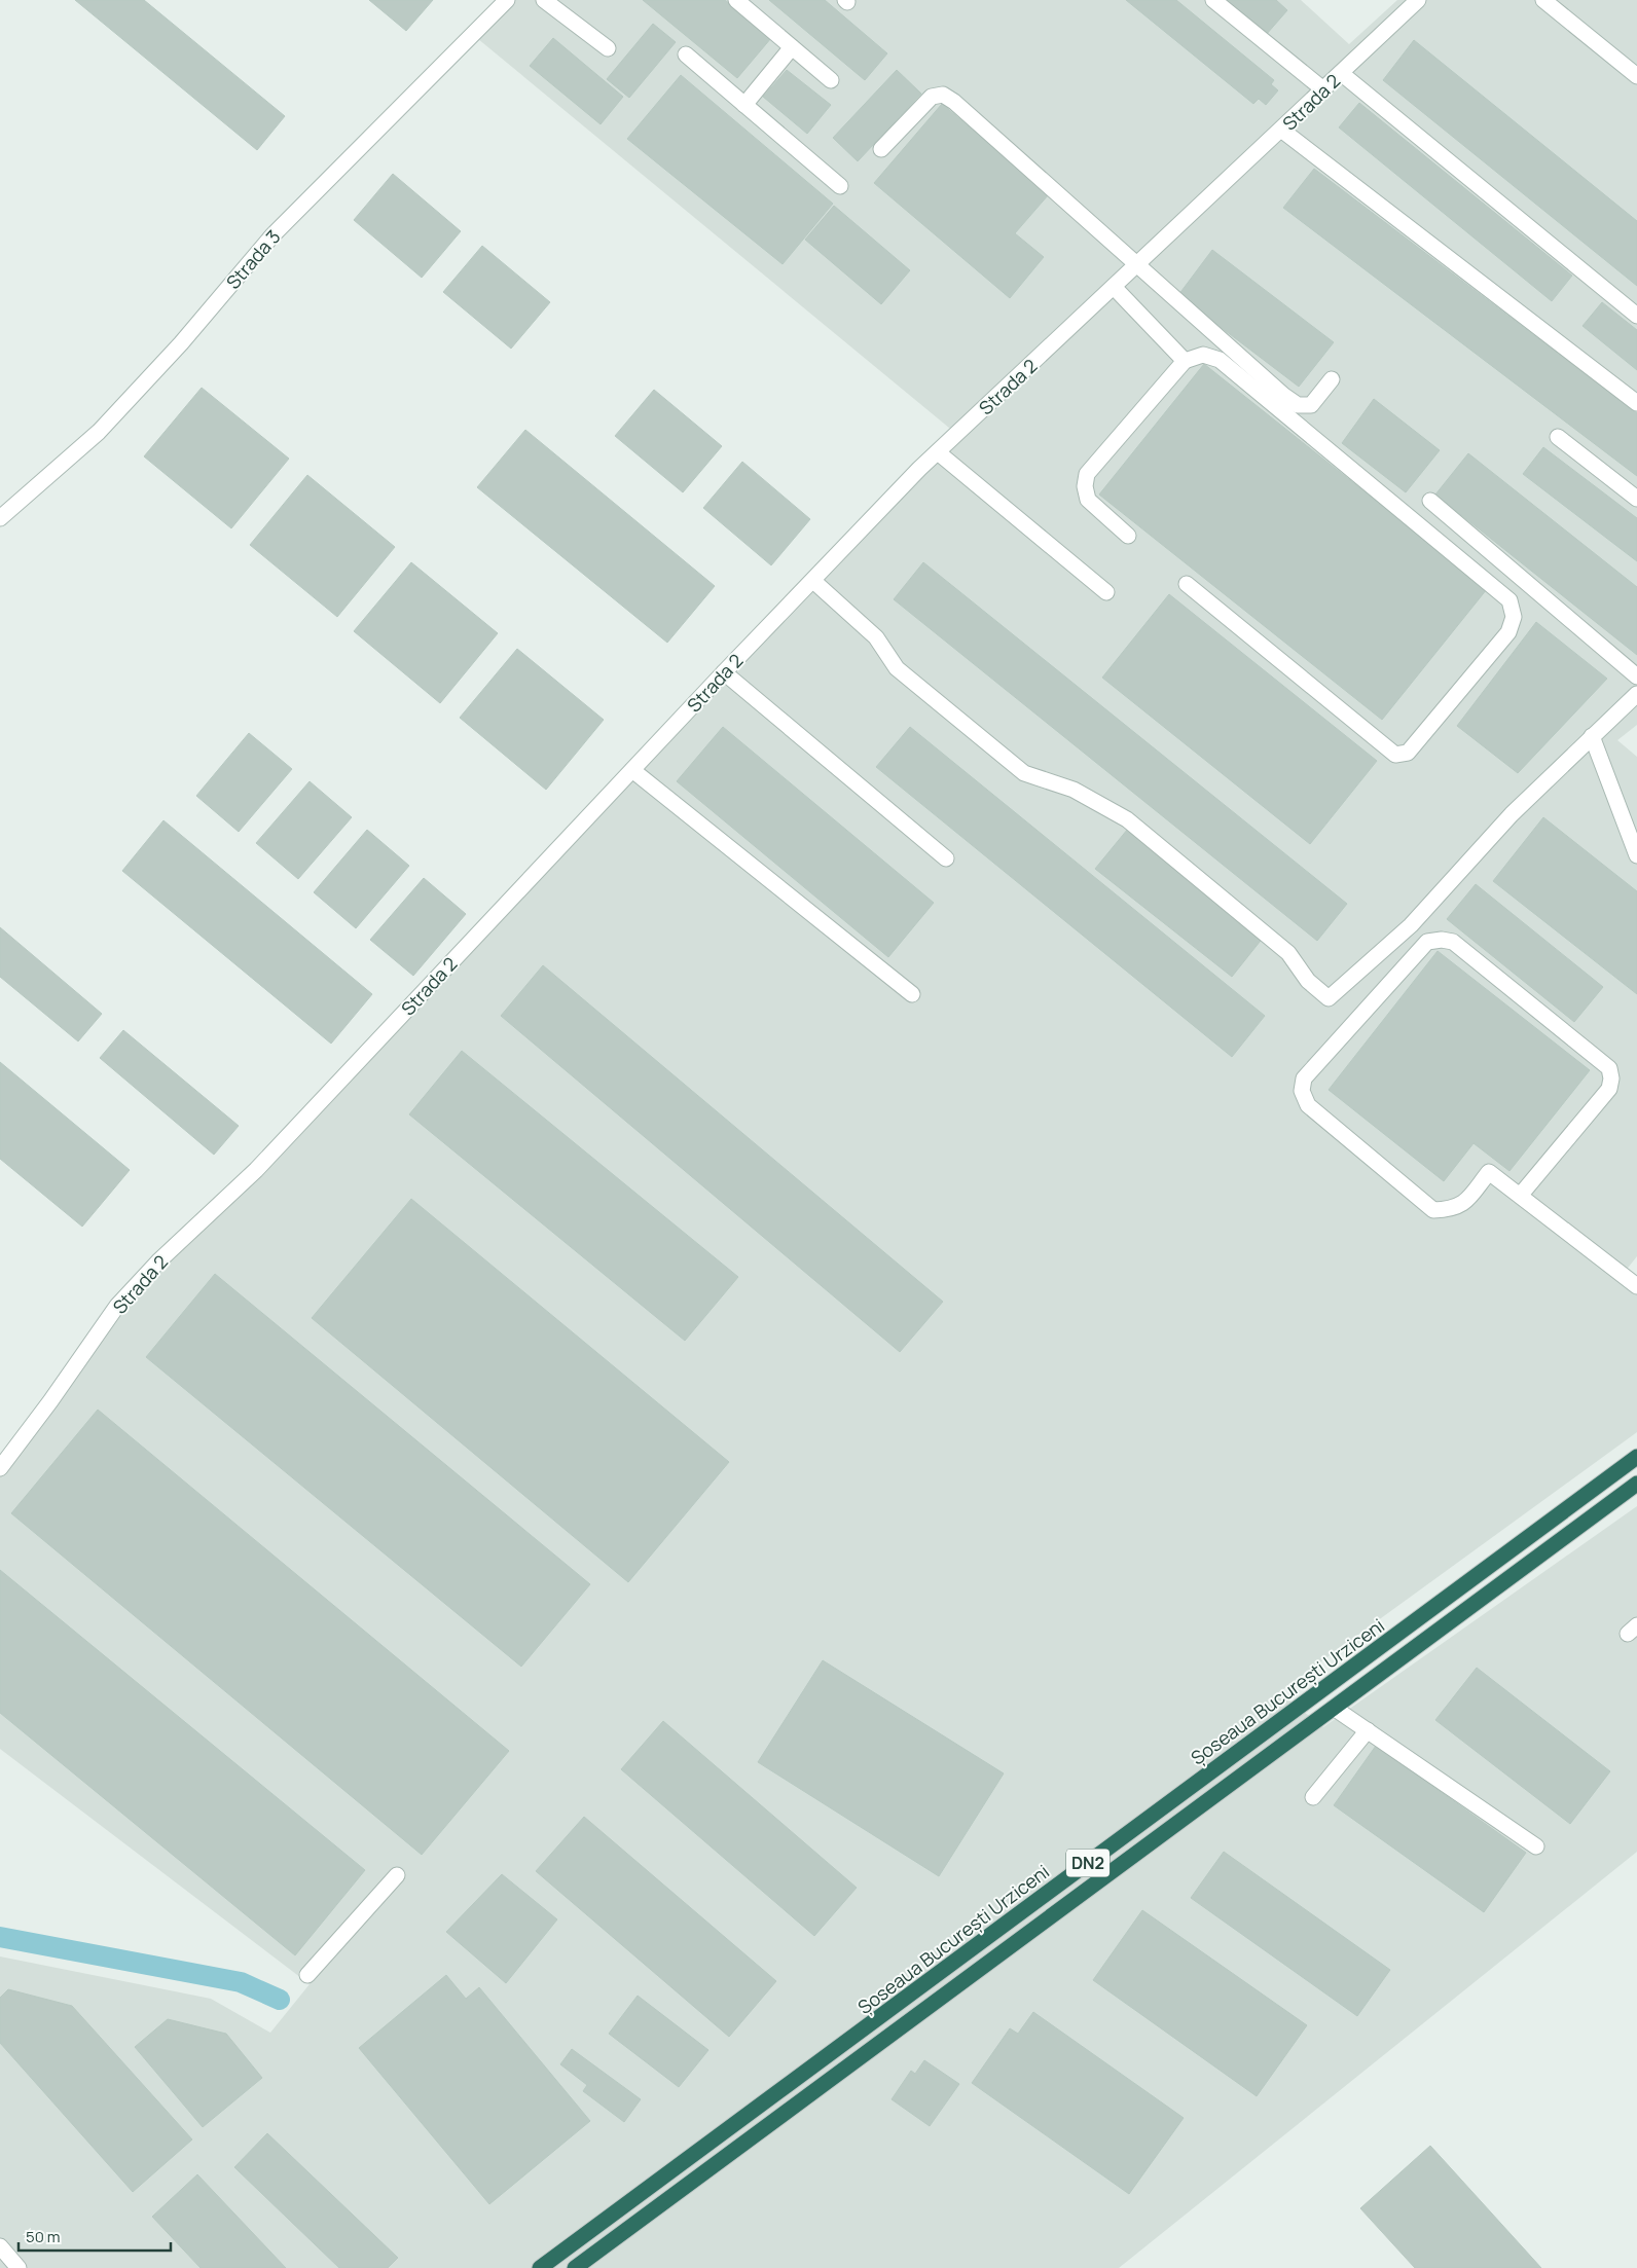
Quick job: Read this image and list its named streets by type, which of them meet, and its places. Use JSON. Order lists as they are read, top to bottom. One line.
{"streets":{"highway":["Șoseaua București Urziceni","DN2"],"lane":["Strada 2","Strada 3"]},"scale_bar":"50 m"}
